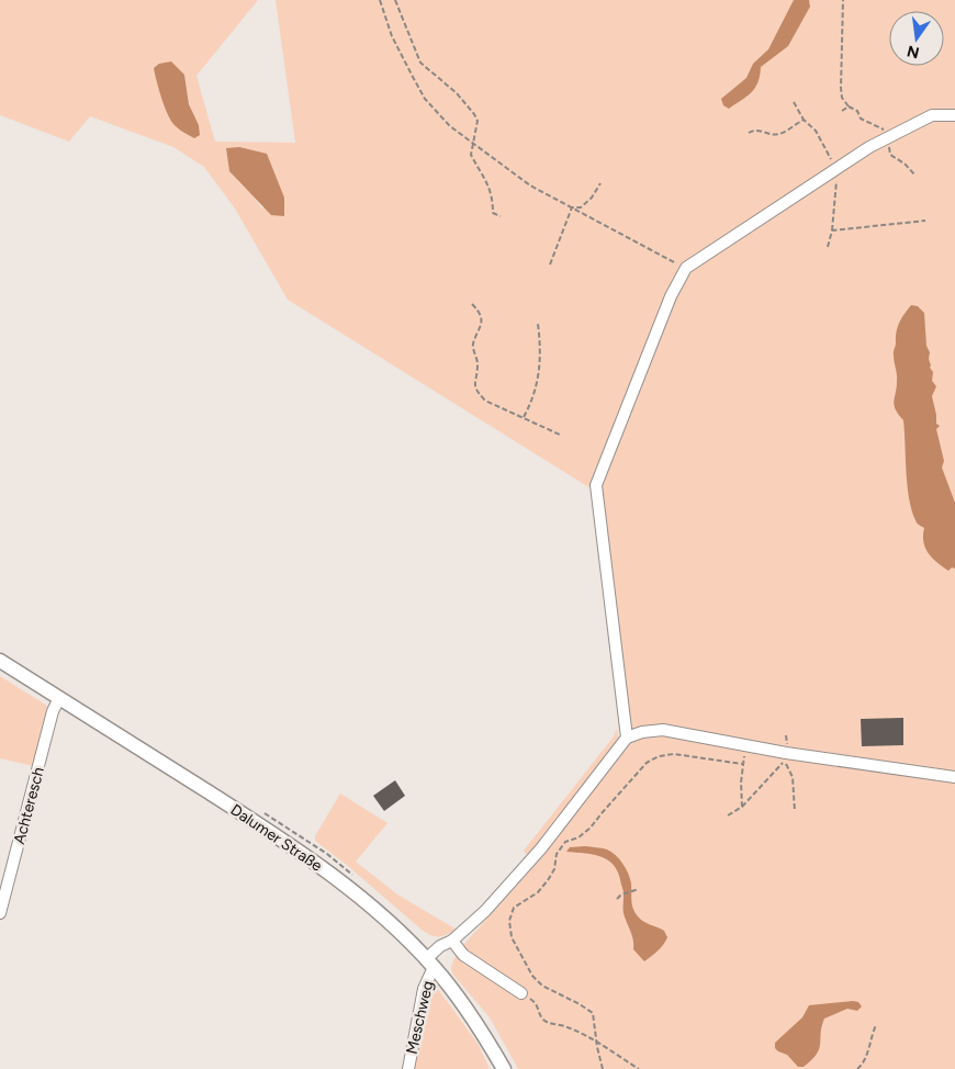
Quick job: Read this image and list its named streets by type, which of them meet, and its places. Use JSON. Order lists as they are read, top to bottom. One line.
{"streets":{"main road":["Dalumer Straße"],"street":["Achteresch","Meschweg"]},"crossings":[["Achteresch","Dalumer Straße"],["Dalumer Straße","Meschweg"]],"north":"bottom"}
